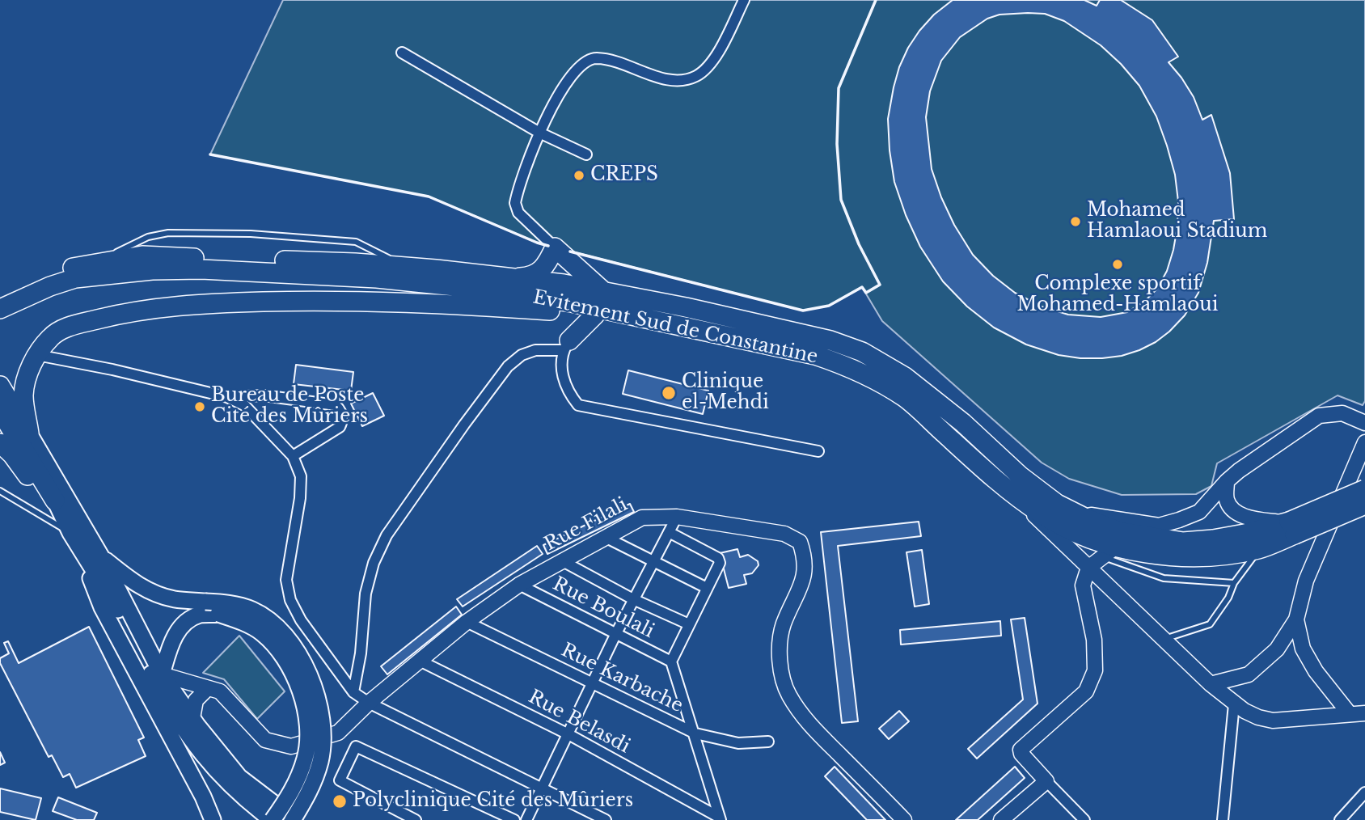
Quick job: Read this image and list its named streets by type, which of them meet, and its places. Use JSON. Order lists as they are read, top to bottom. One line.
{"streets":{"highway":["Evitement Sud de Constantine"],"street":["Rue Filali","Rue Boulali","Rue Karbache","Rue Belasdi"]},"crossings":[["Rue Filali","Rue Boulali"],["Rue Filali","Rue Karbache"],["Rue Filali","Rue Belasdi"]],"places":["CREPS","Mohamed Hamlaoui Stadium","Complexe sportif Mohamed-Hamlaoui","Clinique el-Mehdi","Bureau de Poste Cité des Mûriers","Polyclinique Cité des Mûriers"]}
